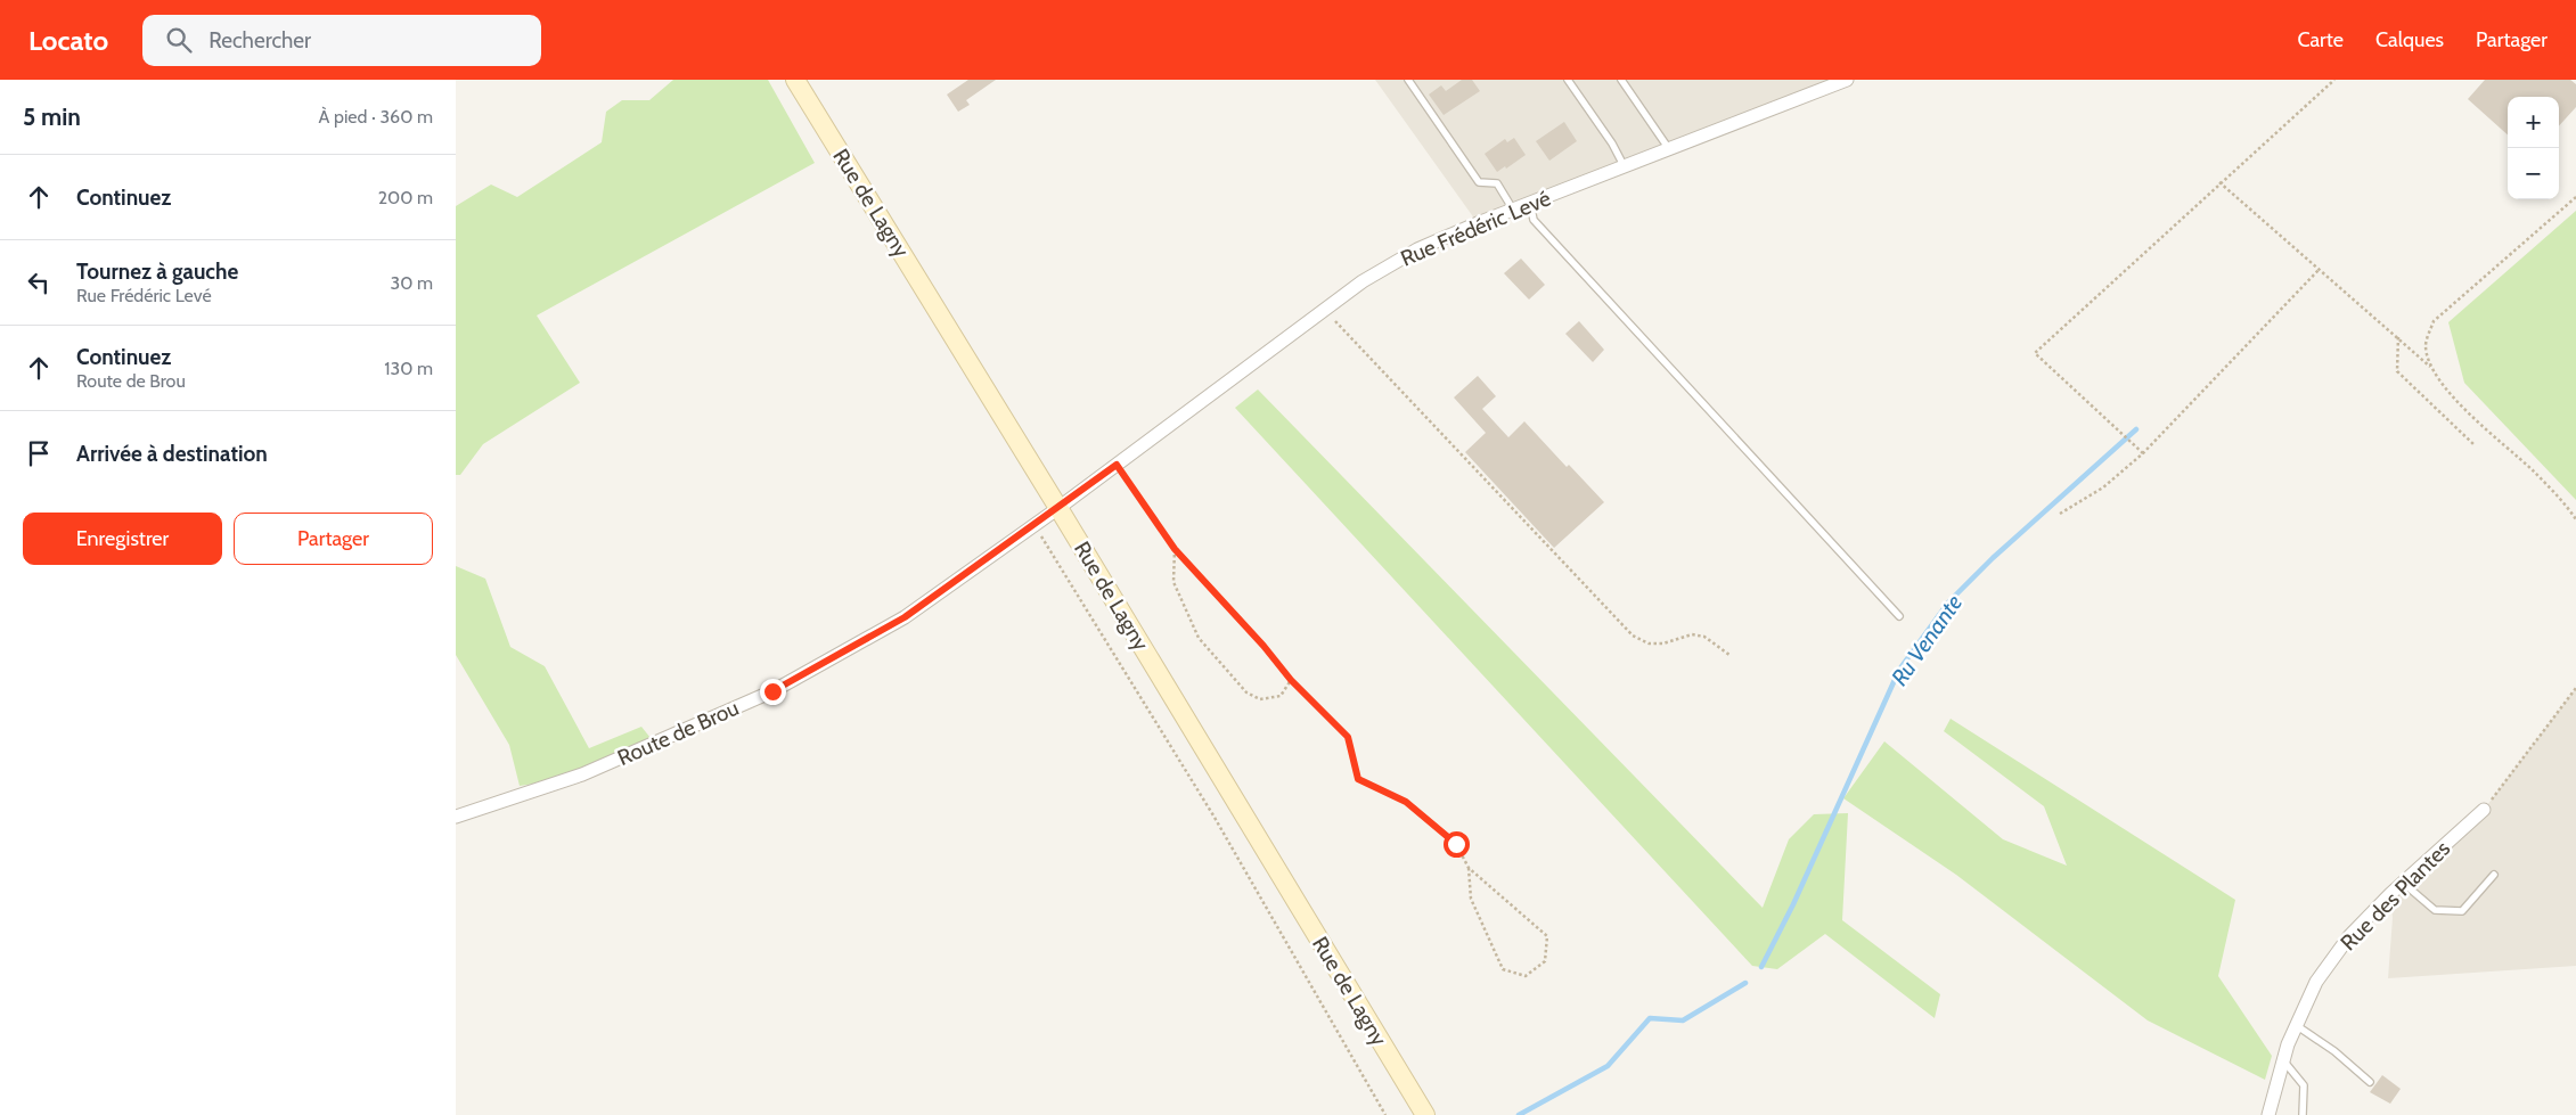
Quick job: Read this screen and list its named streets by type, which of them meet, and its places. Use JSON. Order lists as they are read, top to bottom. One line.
{"streets":{"main road":["Rue de Lagny"],"street":["Rue Frédéric Levé","Route de Brou","Rue des Plantes"]},"crossings":[["Rue de Lagny","Rue Frédéric Levé"],["Rue de Lagny","Route de Brou"],["Rue Frédéric Levé","Route de Brou"]],"water":["Ru Venante"],"page":{"header":"Locato","search":"Rechercher","nav":["Carte","Calques","Partager"],"heading":["5 min","À pied · 360 m"],"map_buttons":["+","−"],"list":[["Continuez","200 m"],["Tournez à gauche","Rue Frédéric Levé","30 m"],["Continuez","Route de Brou","130 m"],"Arrivée à destination"],"buttons":["Enregistrer","Partager"]}}
